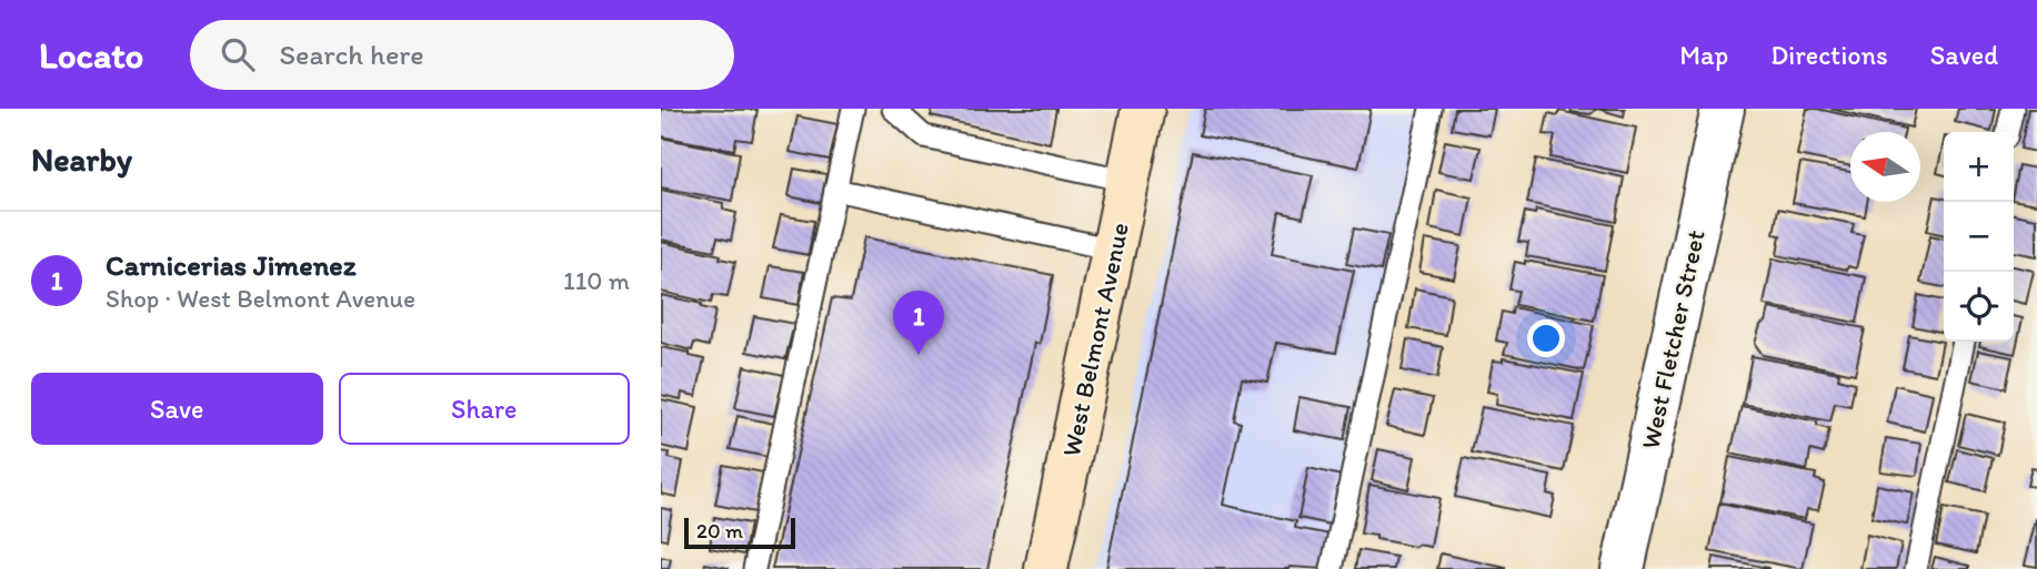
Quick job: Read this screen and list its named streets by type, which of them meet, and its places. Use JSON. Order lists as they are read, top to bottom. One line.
{"streets":{"main road":["West Belmont Avenue"],"street":["West Fletcher Street"]},"scale_bar":"20 m","north":"left","page":{"header":"Locato","search":"Search here","nav":["Map","Directions","Saved"],"heading":"Nearby","map_buttons":["+","−"],"list":[{"mark":"1","name":"Carnicerias Jimenez","note":"Shop · West Belmont Avenue","value":"110 m"}],"pins":"1","buttons":["Save","Share"],"scale":"20 m"}}
